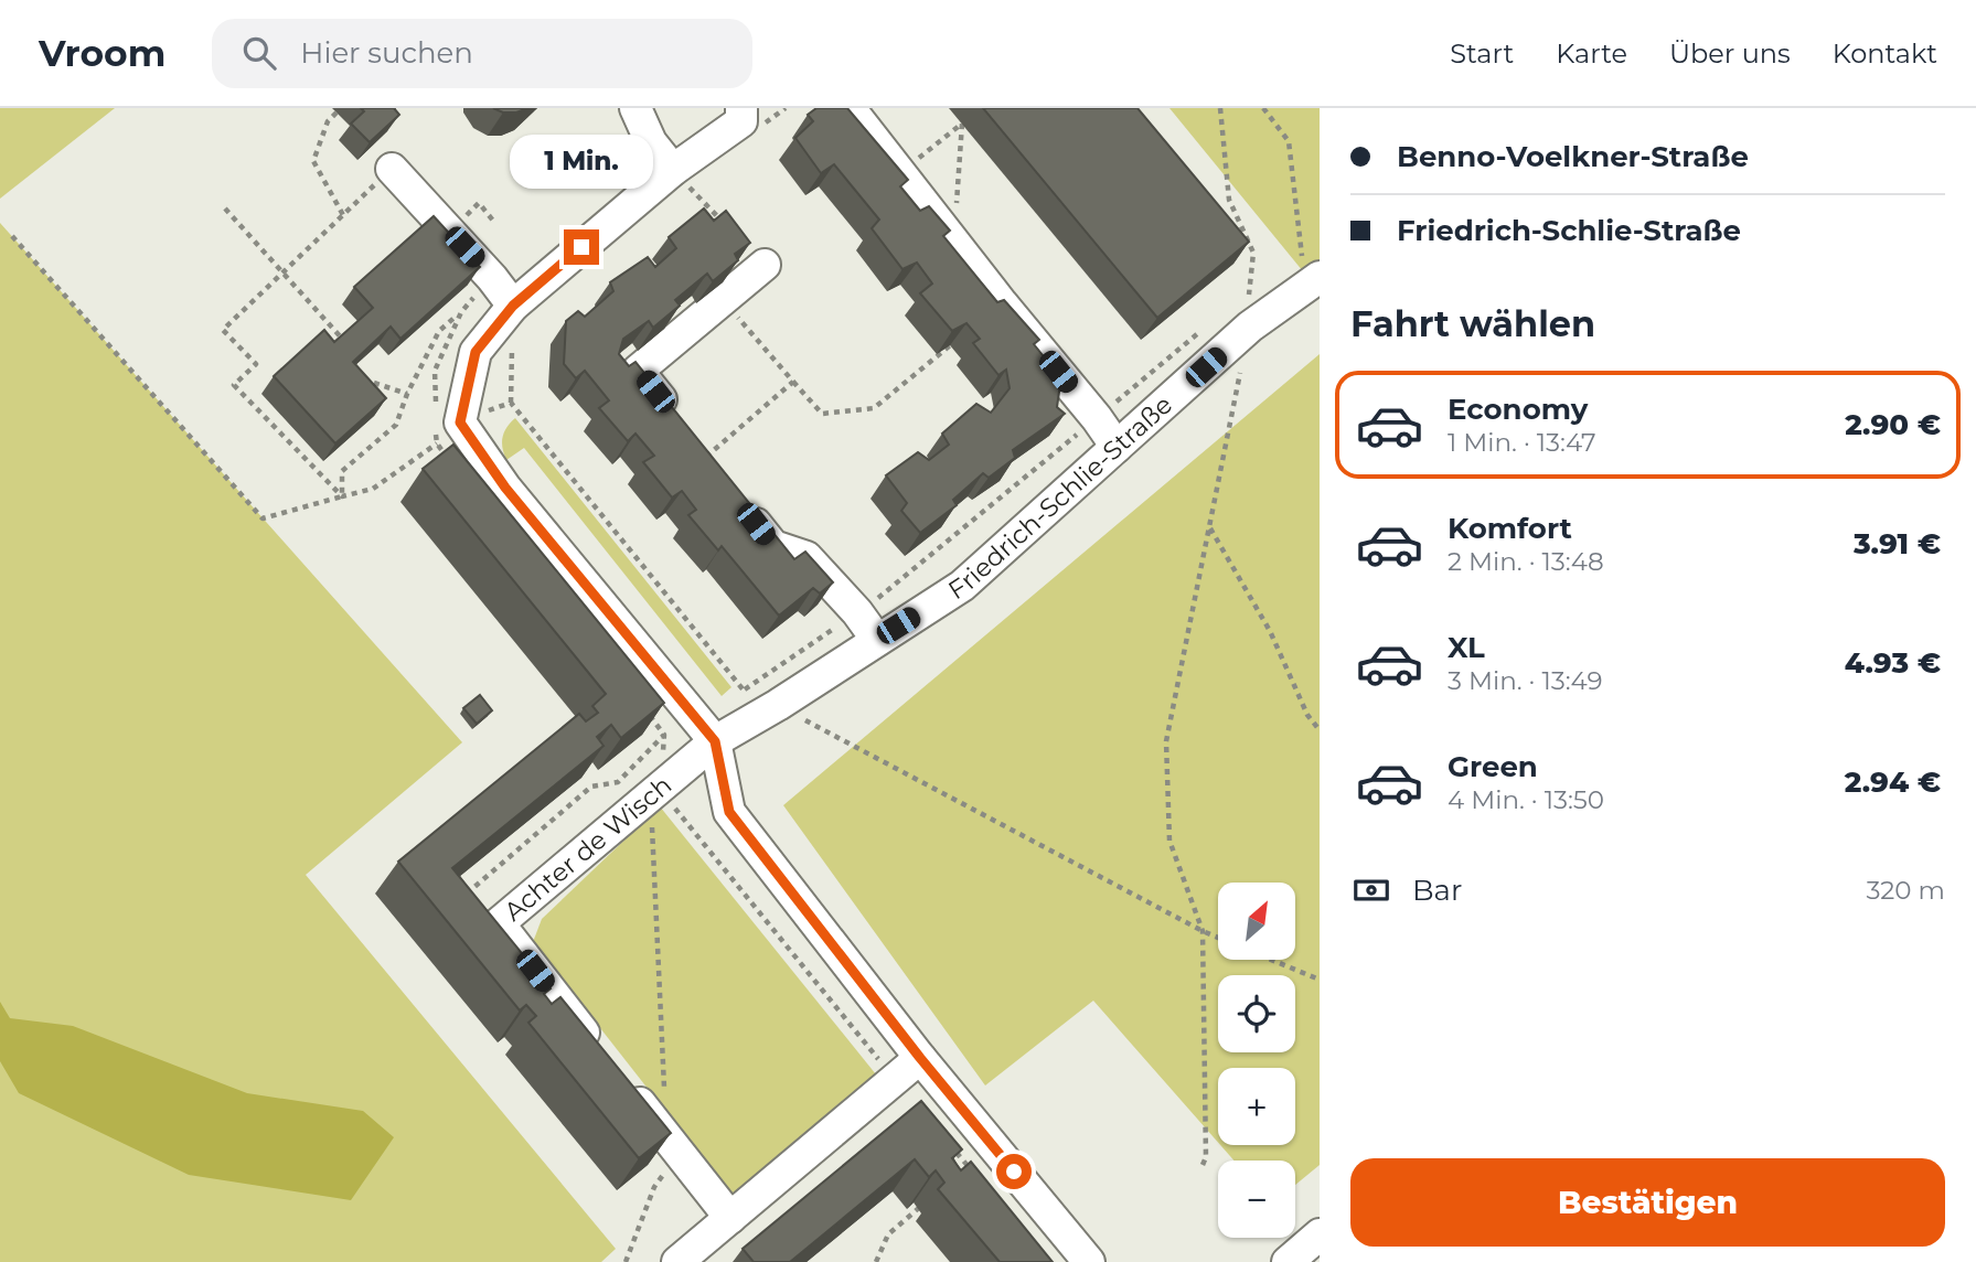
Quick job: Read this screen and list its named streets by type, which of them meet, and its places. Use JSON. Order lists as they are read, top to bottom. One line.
{"streets":{"street":["Friedrich-Schlie-Straße","Achter de Wisch"]},"crossings":[["Friedrich-Schlie-Straße","Achter de Wisch"]],"north":"top right","page":{"header":"Vroom","search":"Hier suchen","nav":["Start","Karte","Über uns","Kontakt"],"banner":["Benno-Voelkner-Straße","Friedrich-Schlie-Straße"],"bubble":"1 Min.","heading":"Fahrt wählen","list":[{"name":"Economy","note":"1 Min. · 13:47","value":"2.90 €"},{"name":"Komfort","note":"2 Min. · 13:48","value":"3.91 €"},{"name":"XL","note":"3 Min. · 13:49","value":"4.93 €"},{"name":"Green","note":"4 Min. · 13:50","value":"2.94 €"}],"pay":["Bar","320 m"],"map_buttons":["+","−"],"buttons":"Bestätigen"}}
